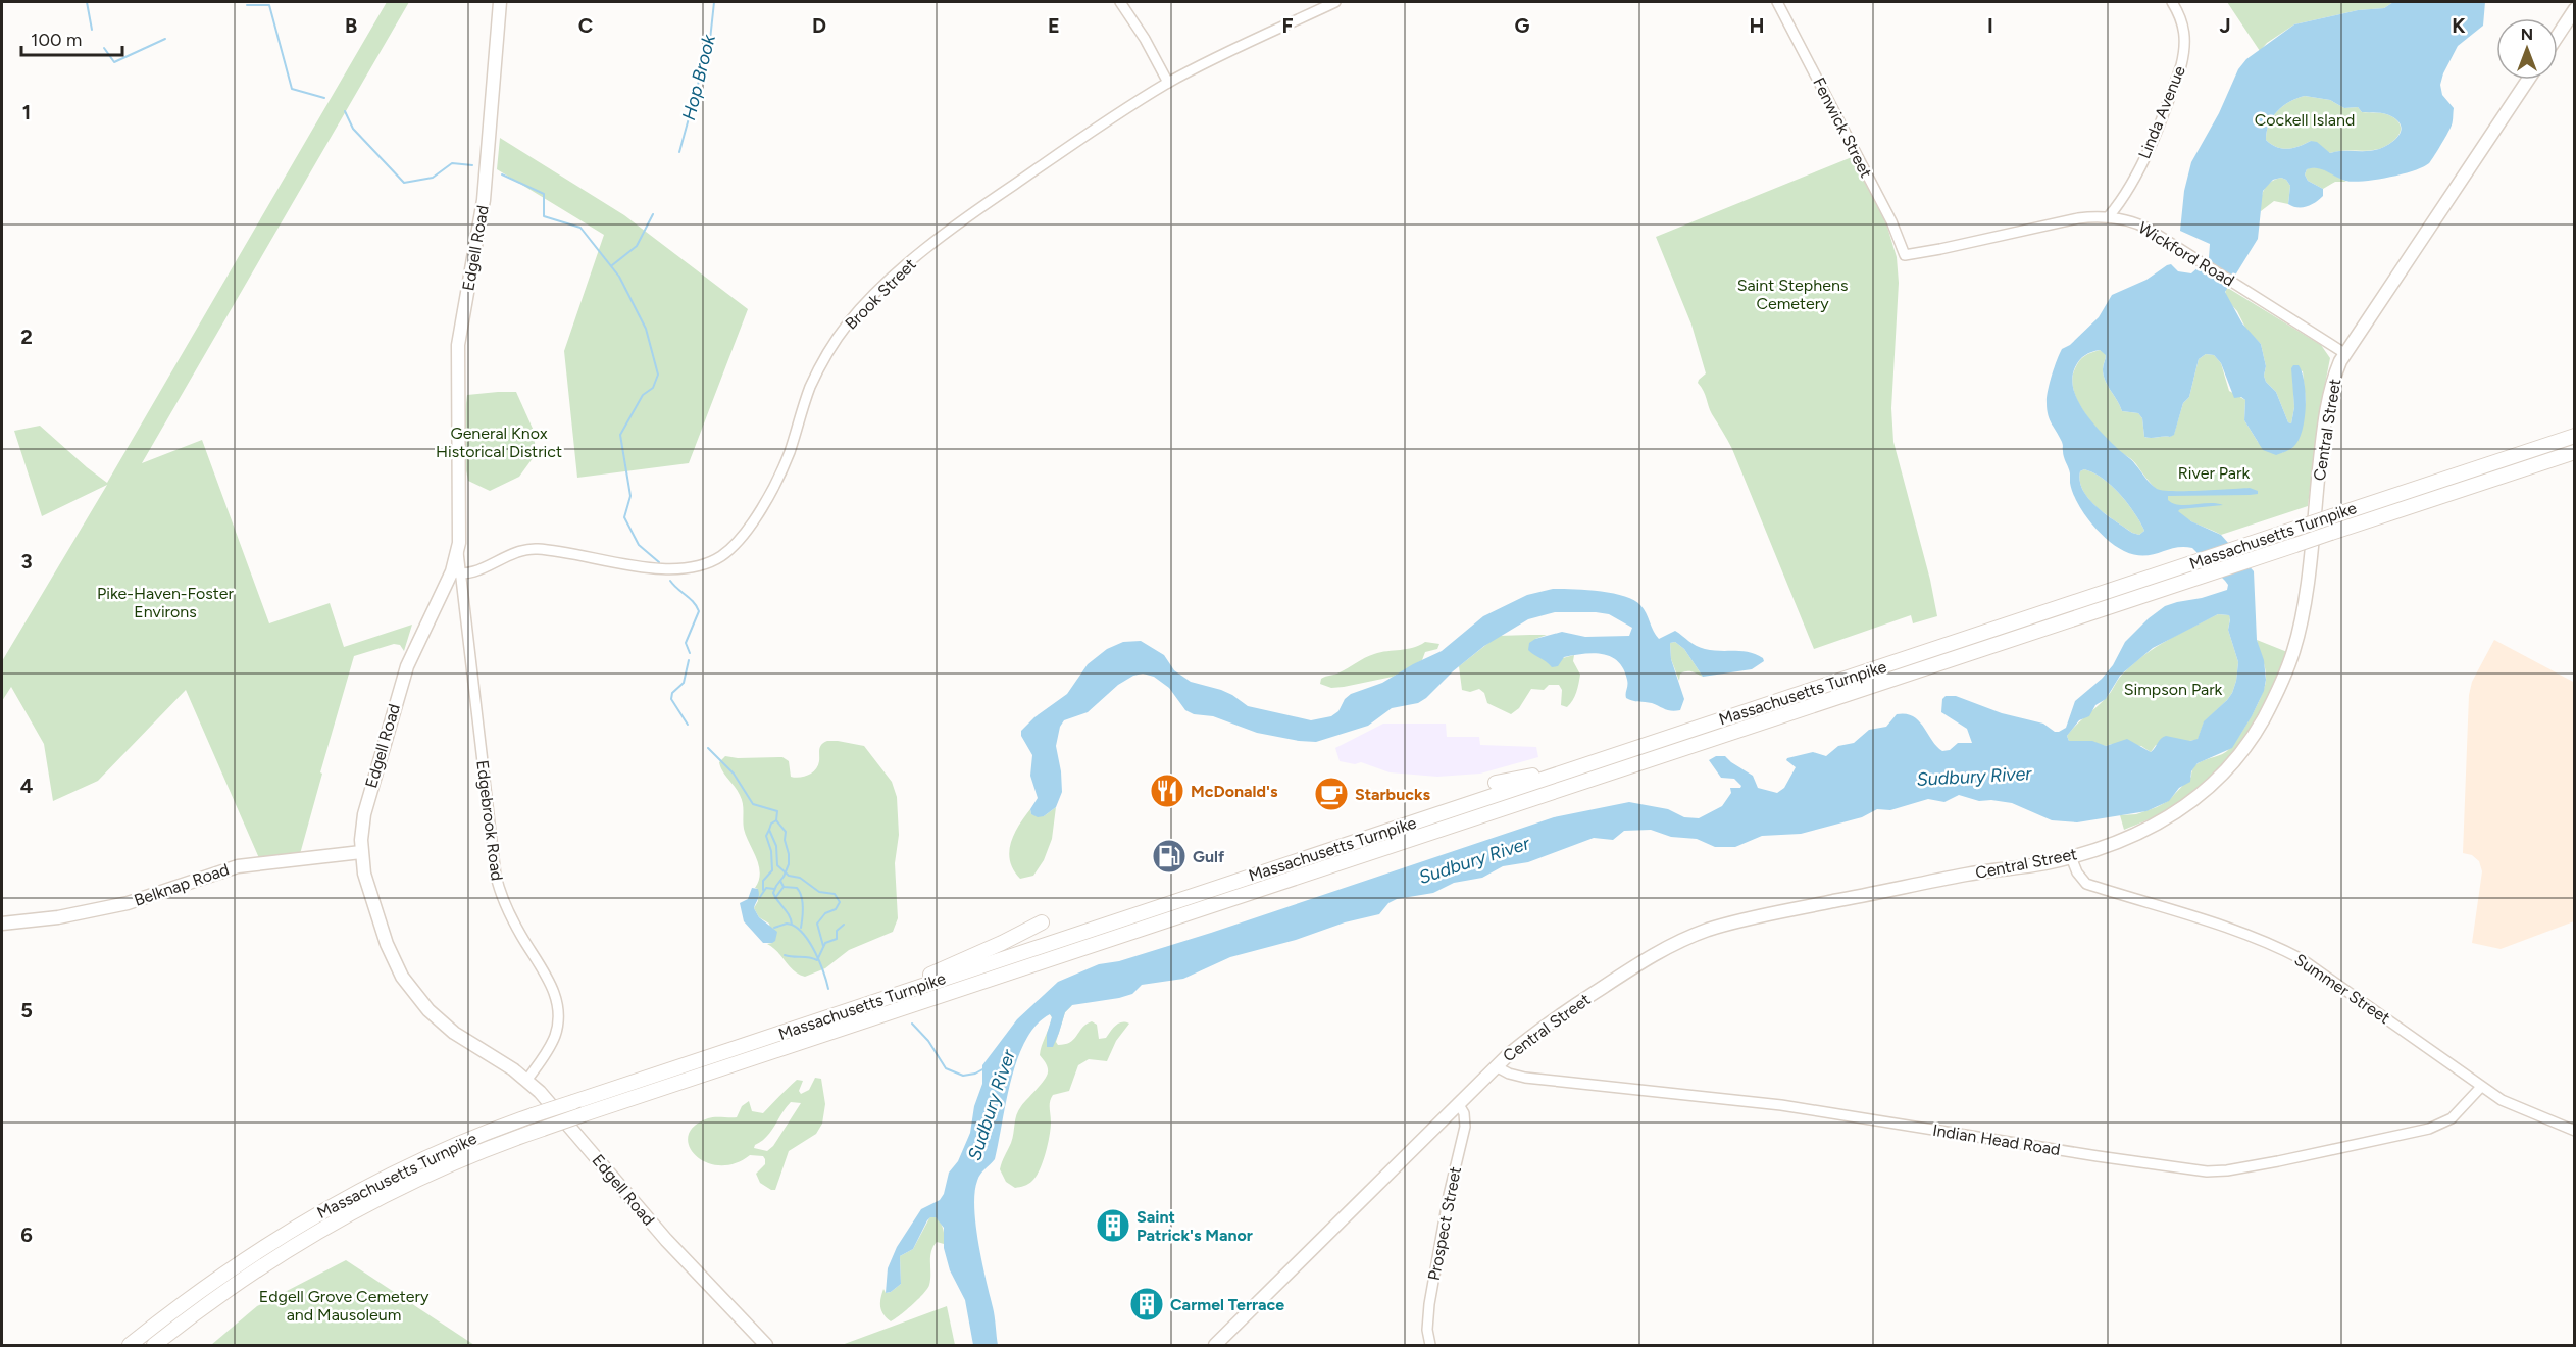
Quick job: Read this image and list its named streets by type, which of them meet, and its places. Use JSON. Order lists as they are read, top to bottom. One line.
{"streets":{"highway":["Massachusetts Turnpike"],"main road":["Edgell Road","Central Street","Belknap Road"],"street":["Linda Avenue","Fenwick Street","Wickford Road","Brook Street","Edgebrook Road","Summer Street","Indian Head Road","Prospect Street"]},"crossings":[["Linda Avenue","Wickford Road"],["Fenwick Street","Wickford Road"],["Edgell Road","Brook Street"],["Edgell Road","Edgebrook Road"],["Edgell Road","Belknap Road"],["Wickford Road","Central Street"],["Brook Street","Edgebrook Road"],["Central Street","Summer Street"],["Central Street","Indian Head Road"],["Central Street","Prospect Street"],["Summer Street","Indian Head Road"]],"water":["Hop Brook","Sudbury River"],"parks":["Cockell Island","Saint Stephens Cemetery","General Knox Historical District","River Park","Pike-Haven-Foster Environs","Simpson Park","Edgell Grove Cemetery and Mausoleum"],"places":{"restaurant":["McDonald's"],"cafe":["Starbucks"],"fuel station":["Gulf"],"building":["Saint Patrick's Manor","Carmel Terrace"]},"scale_bar":"100 m","north":"top","grid":{"columns":["B","C","D","E","F","G","H","I","J","K"],"rows":["1","2","3","4","5","6"]}}
